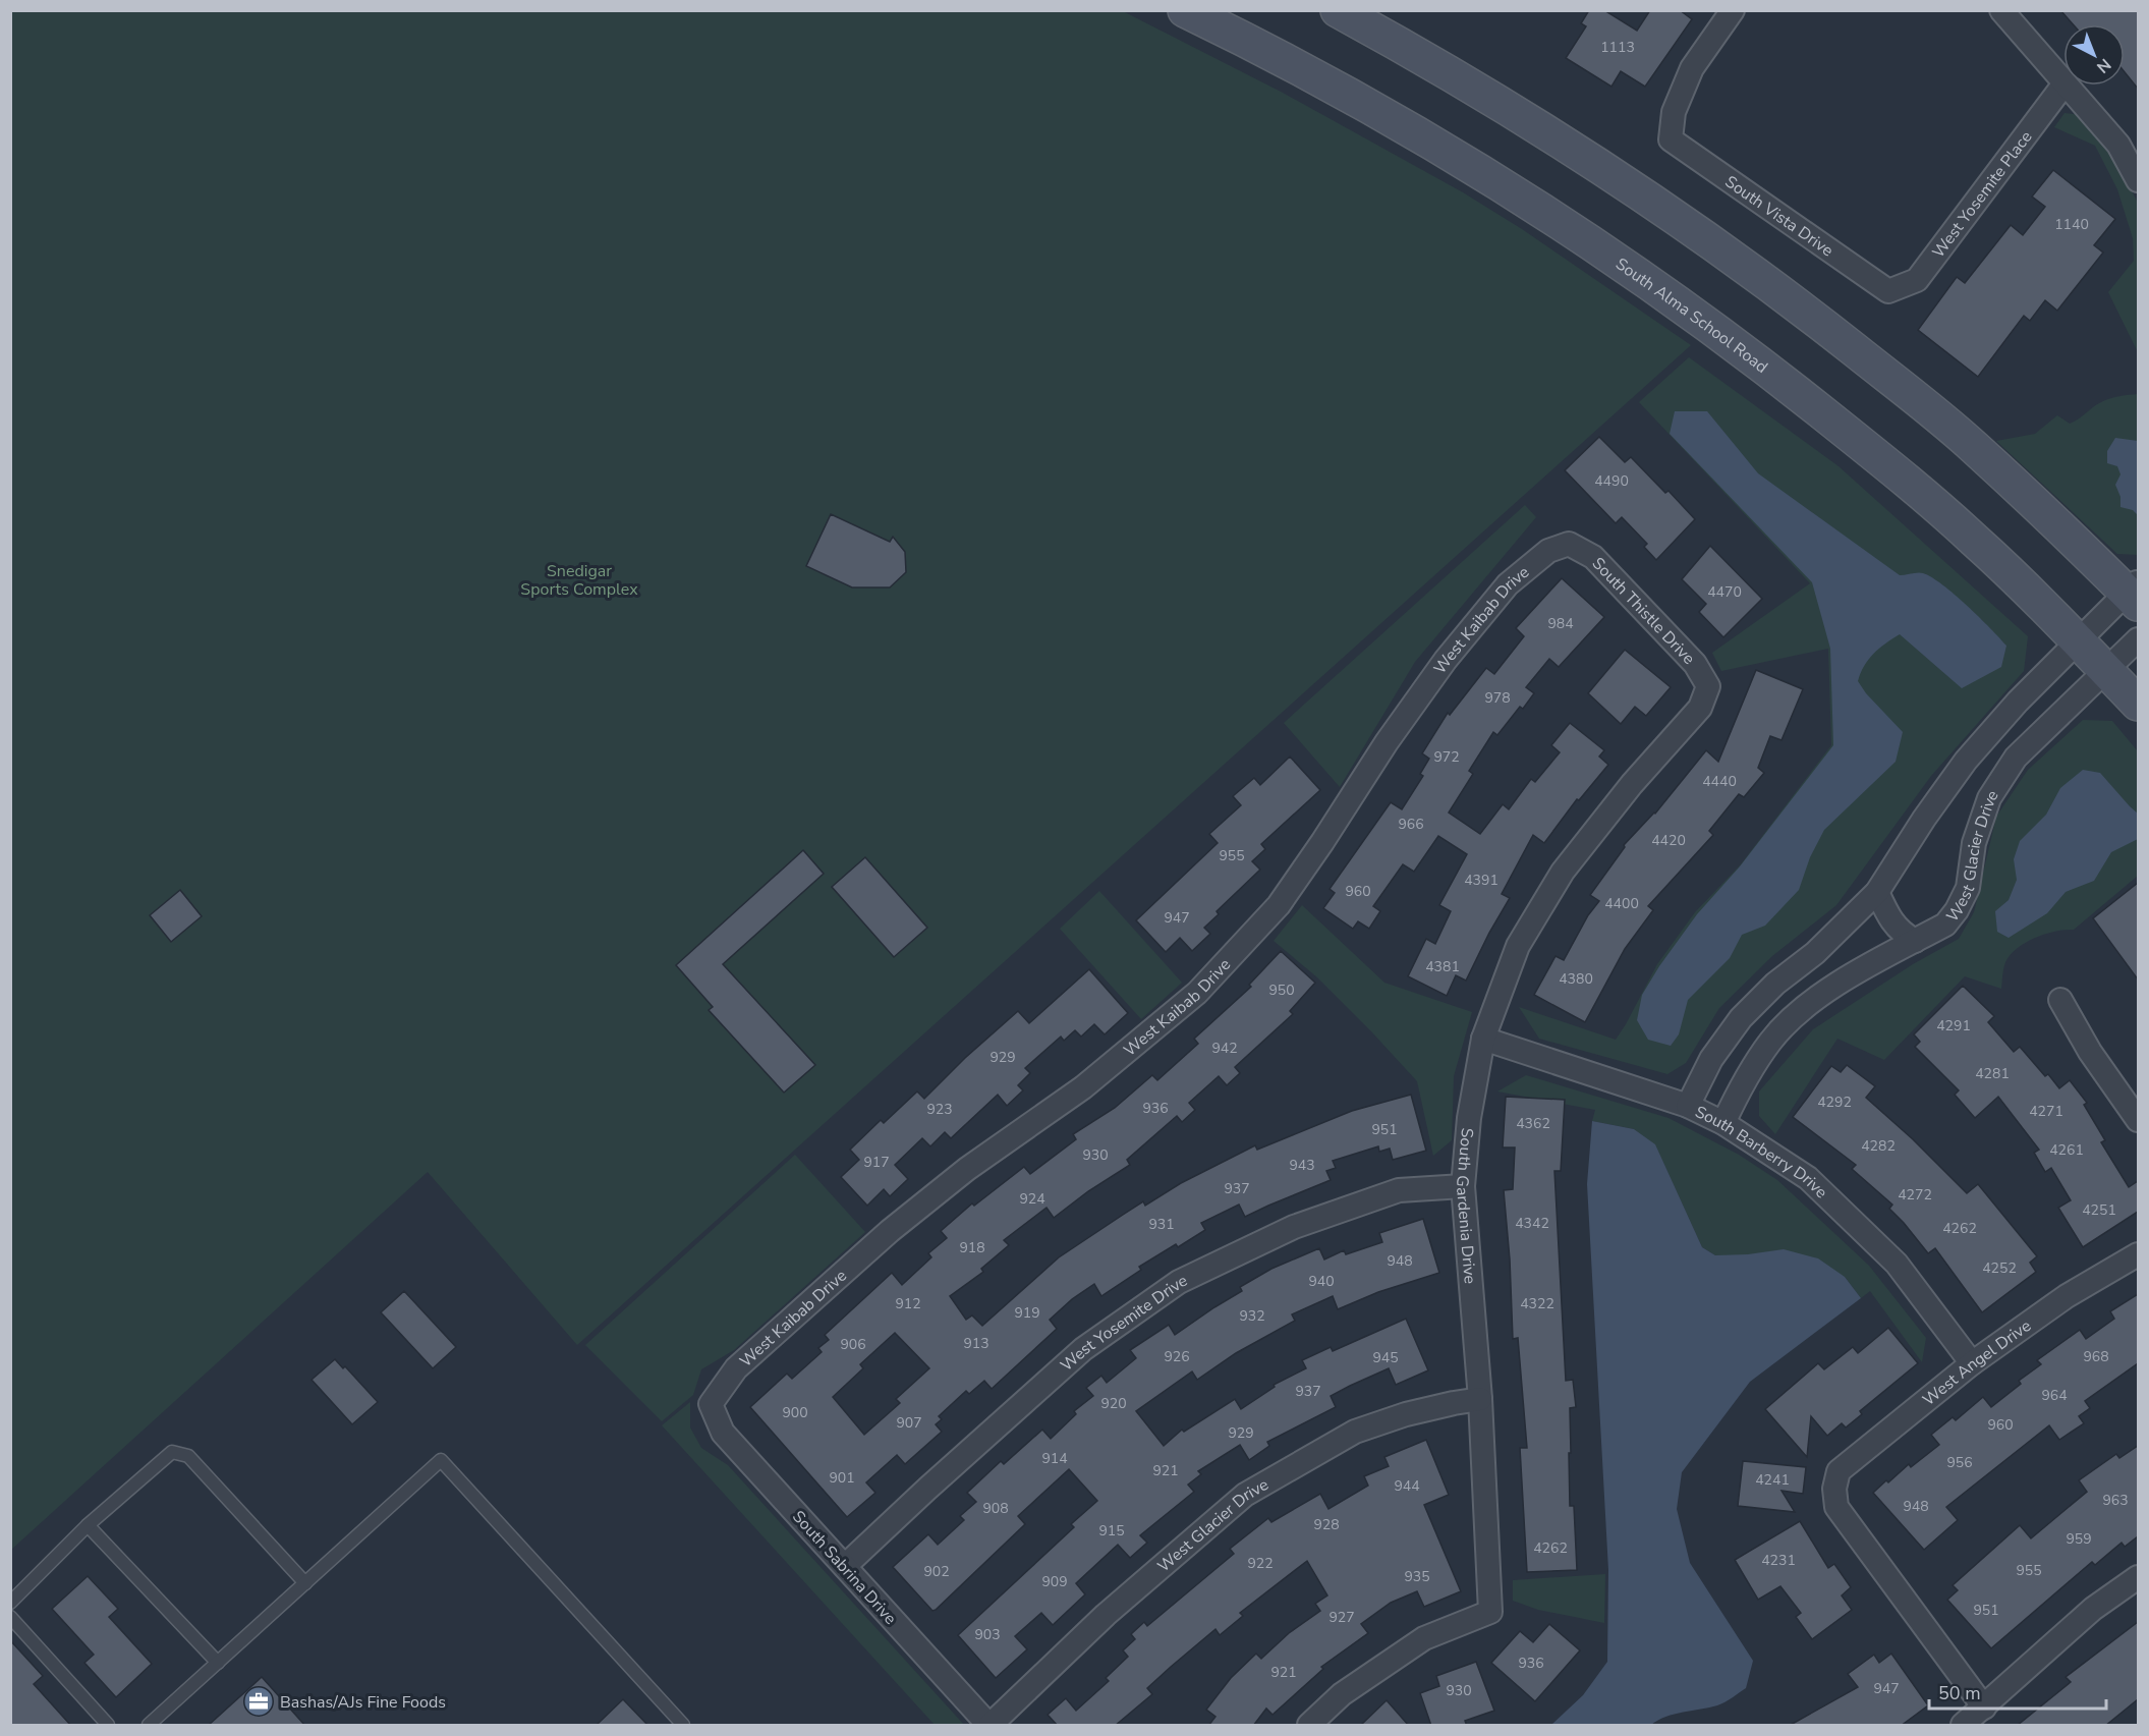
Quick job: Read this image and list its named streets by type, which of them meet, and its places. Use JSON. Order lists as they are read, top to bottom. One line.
{"streets":{"main road":["South Alma School Road"],"street":["West Yosemite Place","South Vista Drive","South Thistle Drive","West Kaibab Drive","West Glacier Drive","South Barberry Drive","South Gardenia Drive","West Yosemite Drive","West Angel Drive","South Sabrina Drive"]},"crossings":[["West Yosemite Place","South Vista Drive"],["South Alma School Road","West Glacier Drive"],["South Thistle Drive","West Kaibab Drive"],["South Thistle Drive","South Gardenia Drive"],["West Kaibab Drive","South Sabrina Drive"],["West Glacier Drive","South Barberry Drive"],["West Glacier Drive","South Gardenia Drive"],["West Glacier Drive","South Sabrina Drive"],["South Barberry Drive","South Gardenia Drive"],["South Barberry Drive","West Angel Drive"],["South Gardenia Drive","West Yosemite Drive"],["West Yosemite Drive","South Sabrina Drive"]],"parks":["Snedigar Sports Complex"],"places":{"office":["Bashas/AJs Fine Foods"]},"house_numbers":["1113","1140","4490","4470","984","978","972","4440","966","4420","955","4391","960","4400","947","4381","4380","950","4291","942","929","4281","4292","936","923","4271","4362","951","4282","4261","930","917","943","937","4272","924","4251","4342","931","4262","918","948","4252","940","912","4322","919","932","913","906","926","968","945","937","964","920","900","907","960","929","914","956","921","901","4241","944","963","948","908","928","915","959","4262","4231","922","955","902","935","909","951","927","903","936","921","947","930"],"scale_bar":"50 m","north":"bottom right"}
